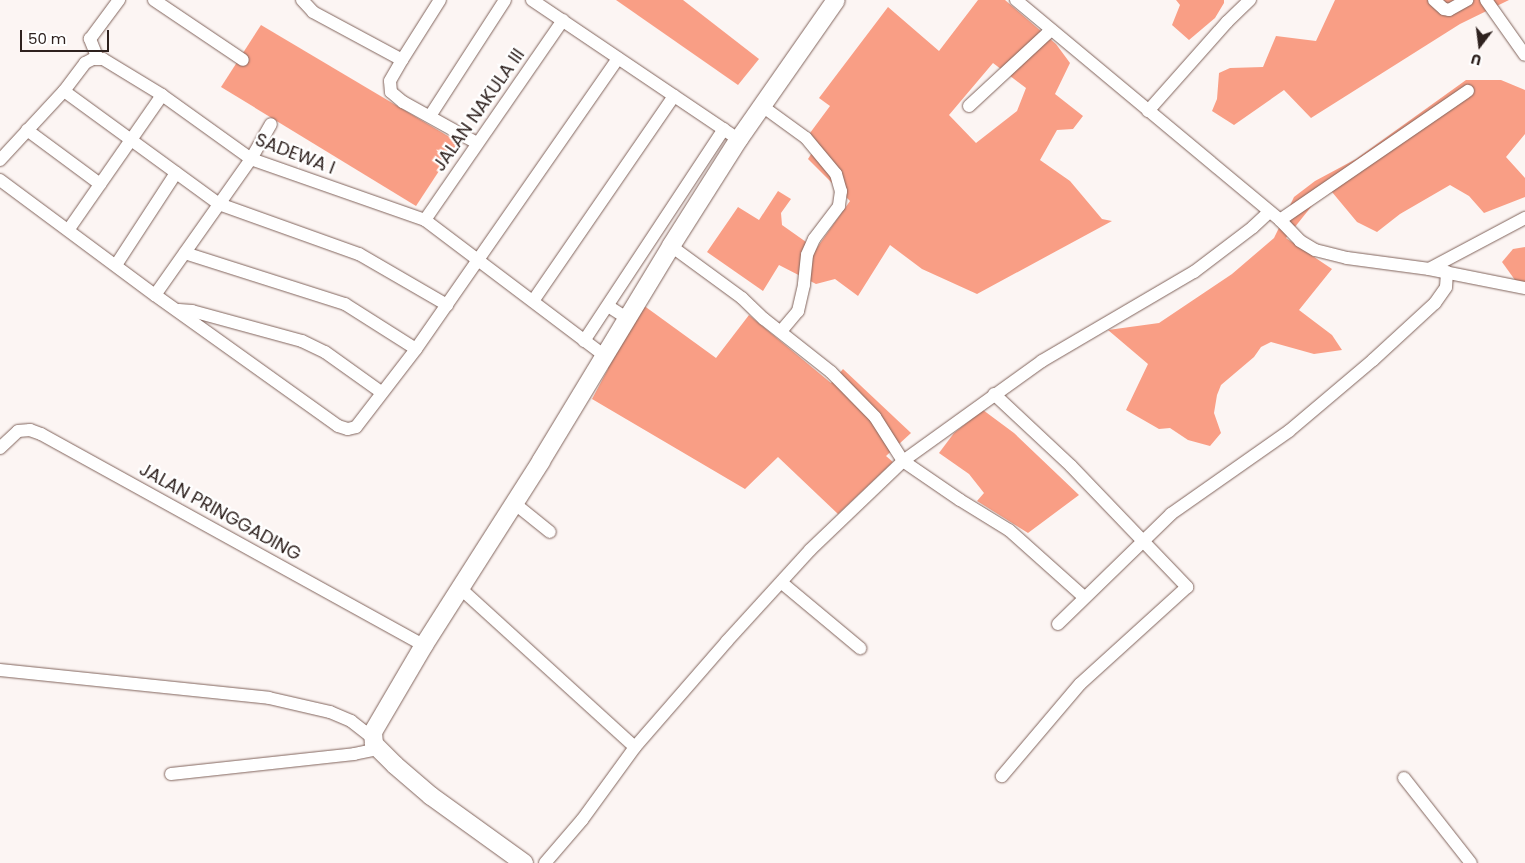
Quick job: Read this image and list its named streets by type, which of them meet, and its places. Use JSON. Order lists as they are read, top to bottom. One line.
{"streets":{"street":["JALAN NAKULA III","SADEWA I","JALAN PRINGGADING"]},"crossings":[["JALAN NAKULA III","SADEWA I"]],"scale_bar":"50 m","north":"bottom"}
